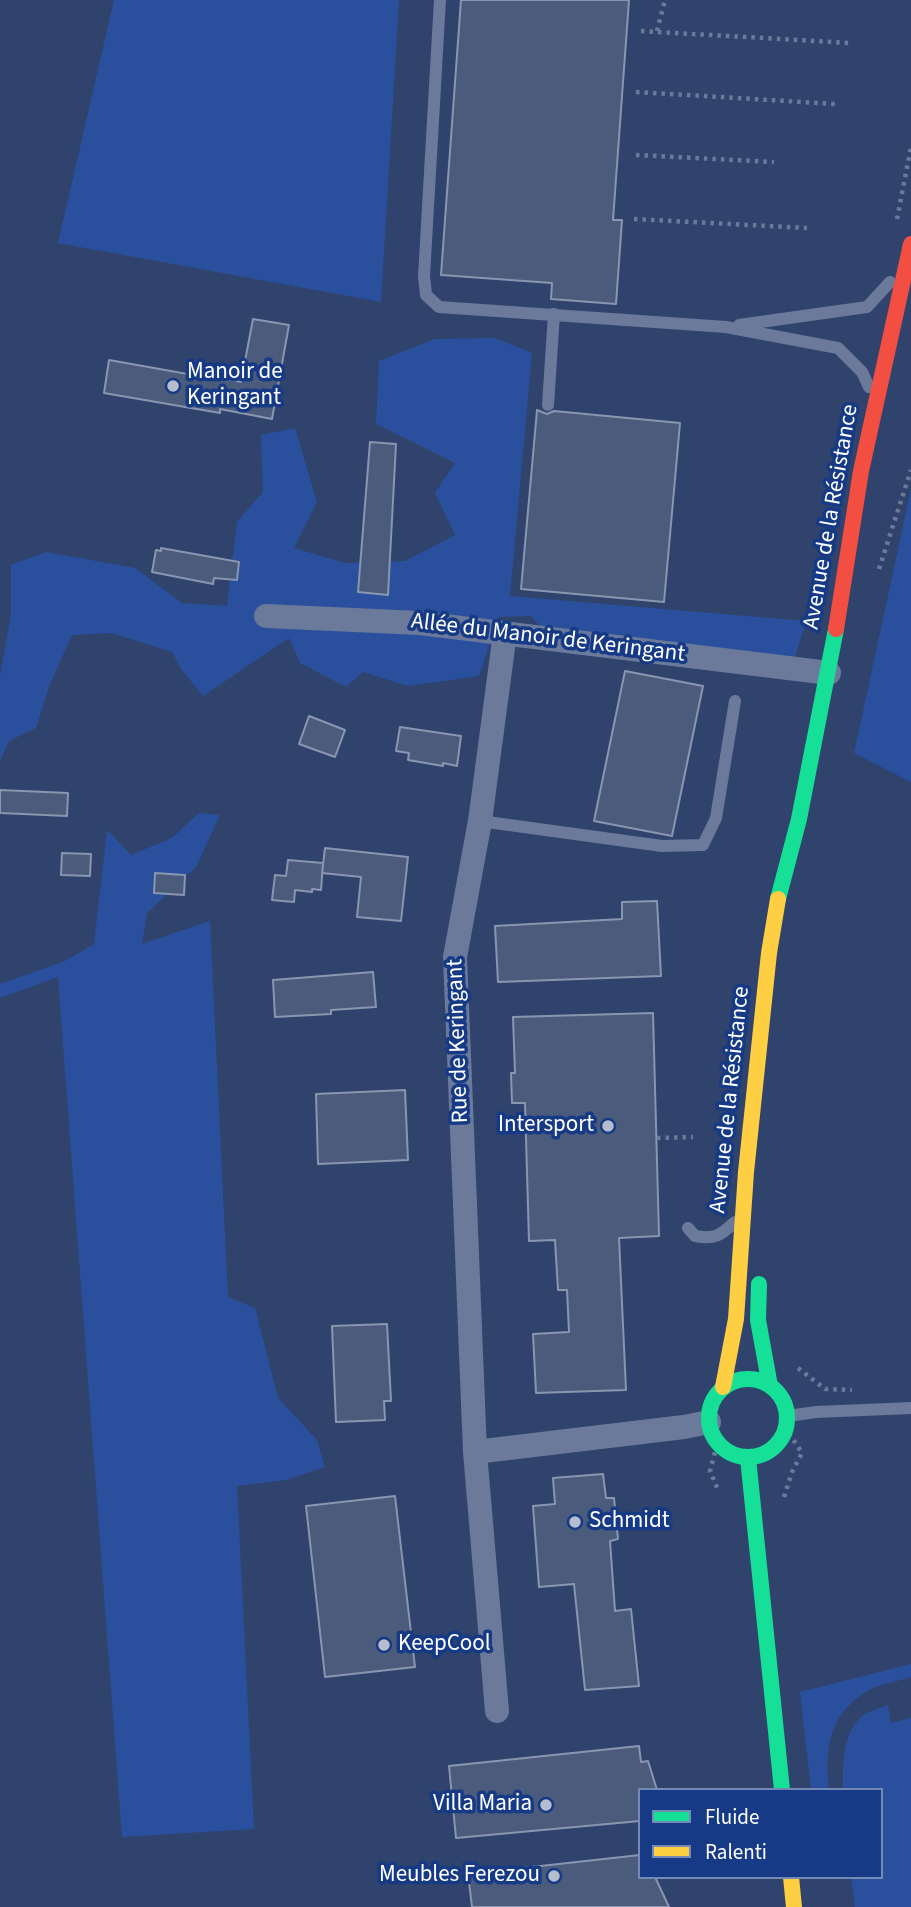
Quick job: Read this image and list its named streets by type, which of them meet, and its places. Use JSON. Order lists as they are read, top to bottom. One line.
{"streets":{"main road":["Avenue de la Résistance"],"street":["Allée du Manoir de Keringant","Rue de Keringant"]},"crossings":[["Avenue de la Résistance","Allée du Manoir de Keringant"],["Allée du Manoir de Keringant","Rue de Keringant"]],"places":["Manoir de Keringant","Intersport","Schmidt","KeepCool","Villa Maria","Meubles Ferezou"],"legend":["Fluide","Ralenti"]}
